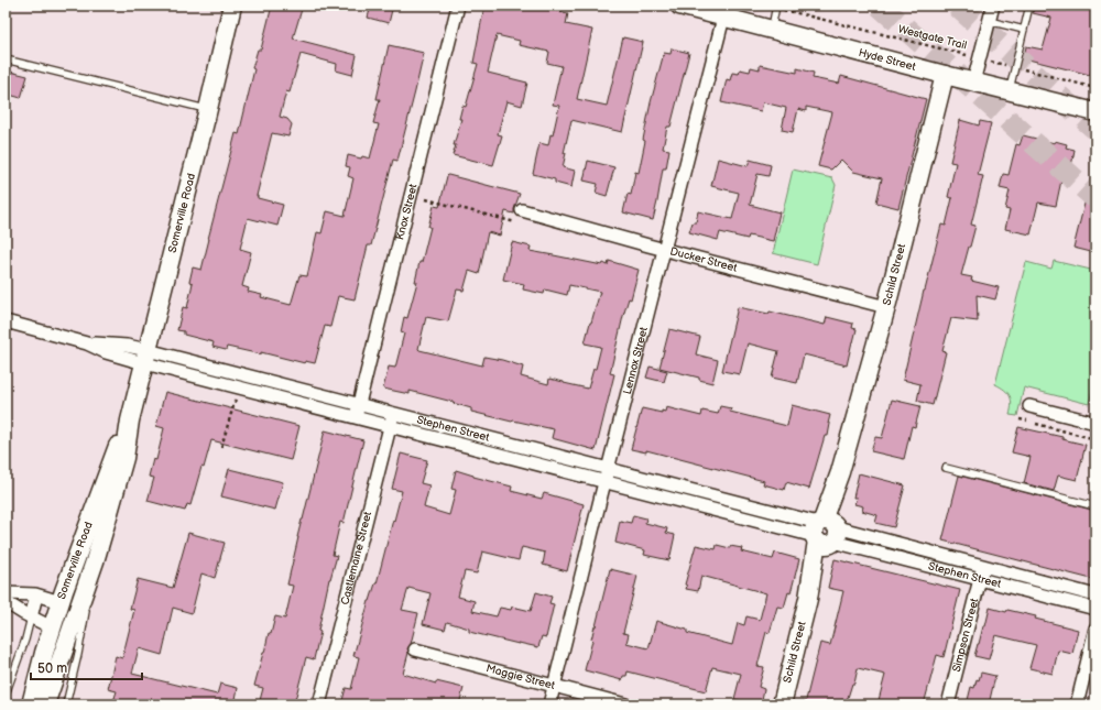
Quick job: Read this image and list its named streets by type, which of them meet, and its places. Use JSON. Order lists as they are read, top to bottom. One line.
{"streets":{"main road":["Hyde Street","Somerville Road","Schild Street"],"street":["Knox Street","Ducker Street","Lennox Street","Stephen Street","Castlemaine Street","Simpson Street","Maggie Street"],"path":["Westgate Trail"]},"crossings":[["Hyde Street","Schild Street"],["Hyde Street","Lennox Street"],["Knox Street","Stephen Street"],["Somerville Road","Stephen Street"],["Ducker Street","Schild Street"],["Ducker Street","Lennox Street"],["Schild Street","Stephen Street"],["Lennox Street","Stephen Street"],["Lennox Street","Maggie Street"],["Stephen Street","Castlemaine Street"],["Stephen Street","Simpson Street"]],"scale_bar":"50 m"}
